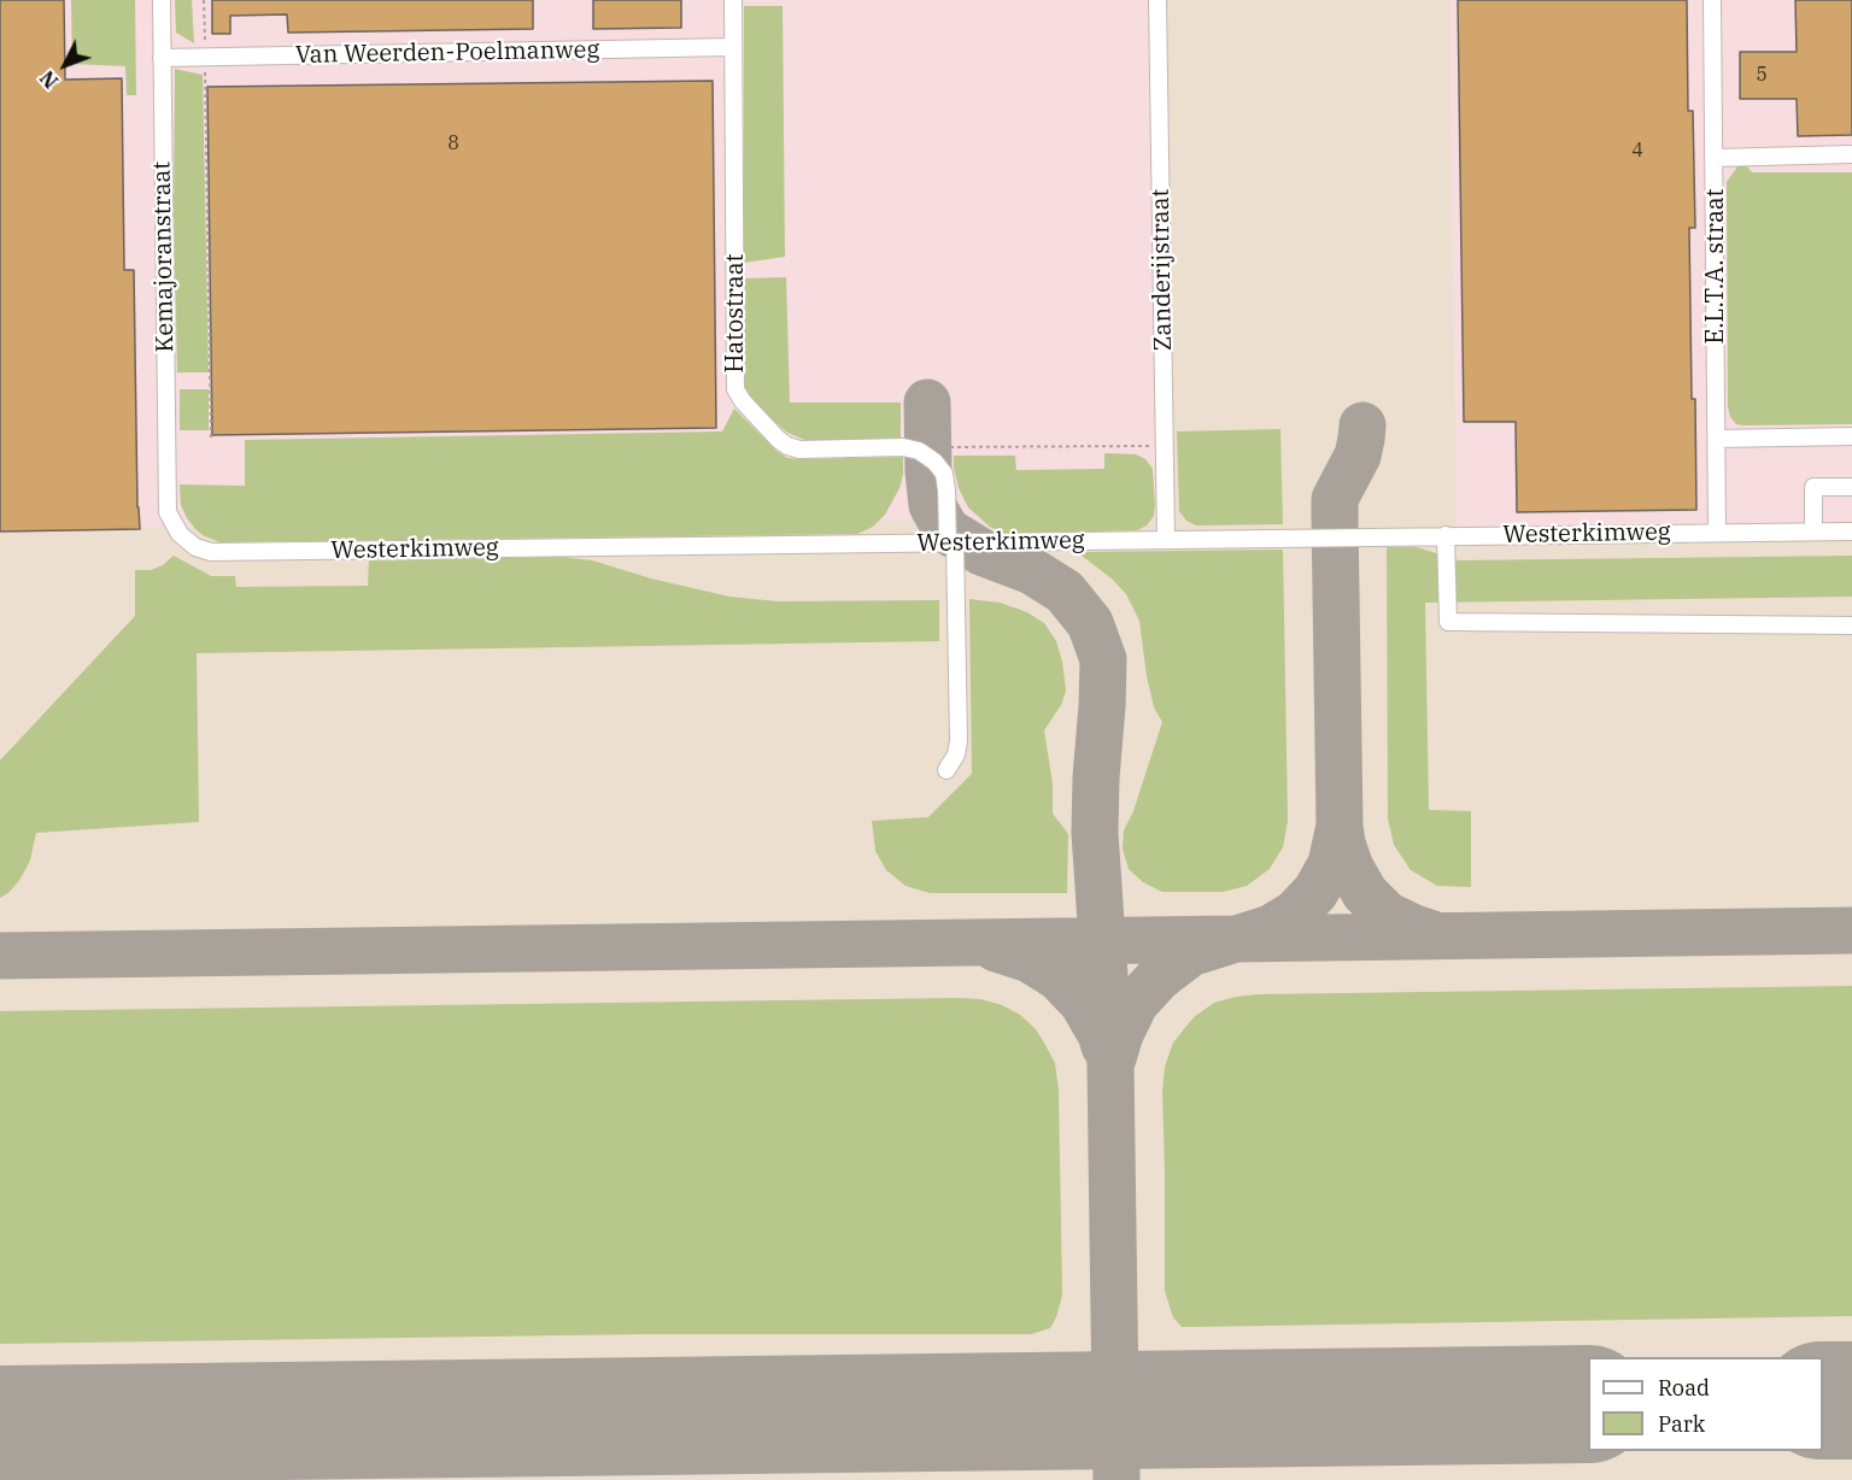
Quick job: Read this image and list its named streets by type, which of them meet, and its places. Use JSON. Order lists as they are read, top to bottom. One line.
{"streets":{"street":["Van Weerden-Poelmanweg","Kemajoranstraat","E.L.T.A. straat","Zanderijstraat","Hatostraat","Westerkimweg"]},"crossings":[["Van Weerden-Poelmanweg","Kemajoranstraat"],["Van Weerden-Poelmanweg","Hatostraat"],["Kemajoranstraat","Westerkimweg"],["E.L.T.A. straat","Westerkimweg"],["Zanderijstraat","Westerkimweg"]],"house_numbers":["5","8","4"],"legend":["Road","Park"],"north":"bottom left"}
